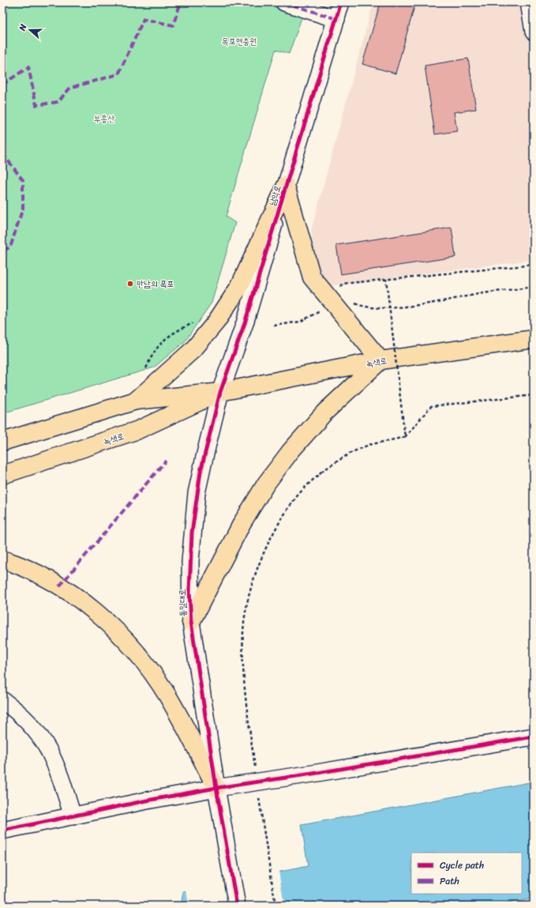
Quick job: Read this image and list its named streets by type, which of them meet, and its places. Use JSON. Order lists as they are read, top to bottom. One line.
{"streets":{"main road":["녹색로"],"street":["남악로","통일대로"]},"crossings":[["남악로","녹색로"],["남악로","통일대로"],["녹색로","통일대로"]],"parks":["목포현충원","부흥산"],"places":["만남의 폭포"],"legend":["Cycle path","Path"],"north":"left"}
